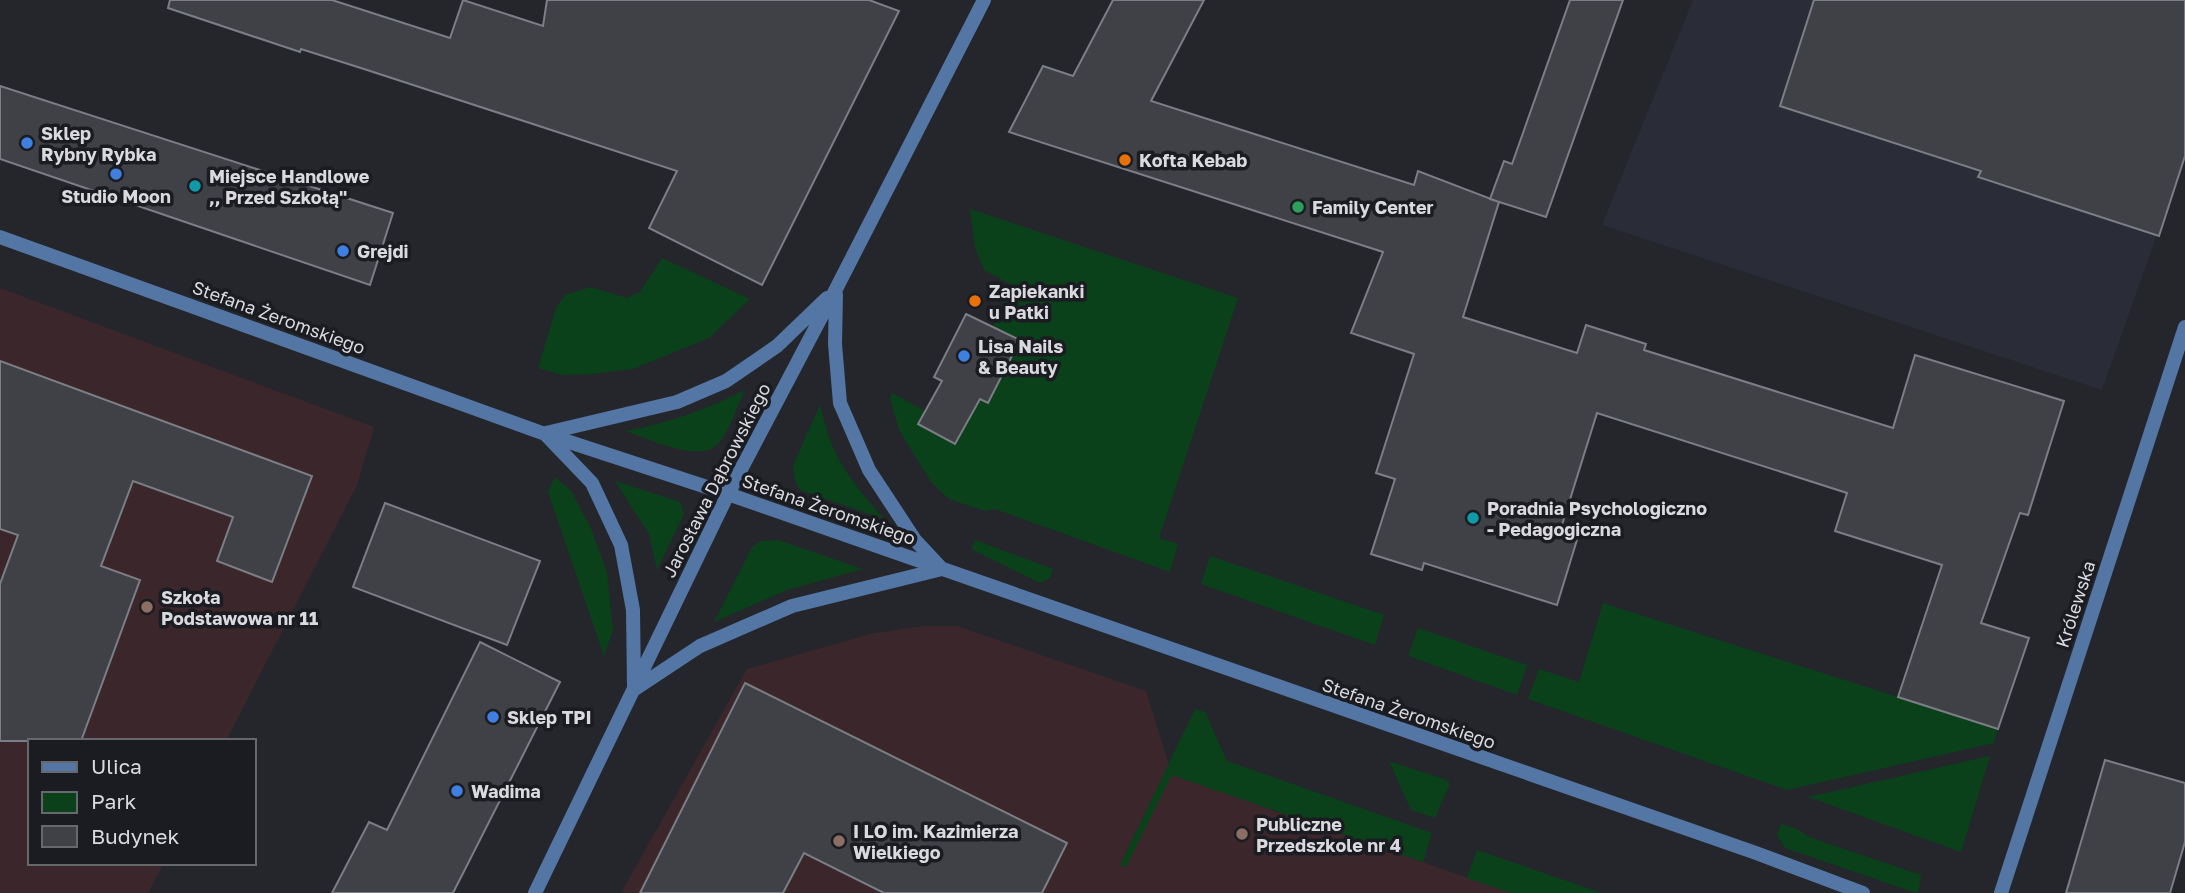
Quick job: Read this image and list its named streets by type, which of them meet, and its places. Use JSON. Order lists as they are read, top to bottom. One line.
{"streets":{"street":["Stefana Żeromskiego","Jarosława Dąbrowskiego","Królewska"]},"crossings":[["Stefana Żeromskiego","Jarosława Dąbrowskiego"]],"places":["Sklep Rybny Rybka","Kofta Kebab","Studio Moon","Miejsce Handlowe ,, Przed Szkołą\"","Family Center","Grejdi","Zapiekanki u Patki","Lisa Nails & Beauty","Poradnia Psychologiczno - Pedagogiczna","Szkoła Podstawowa nr 11","Sklep TPI","Wadima","Publiczne Przedszkole nr 4","I LO im. Kazimierza Wielkiego"],"legend":["Ulica","Park","Budynek"]}
